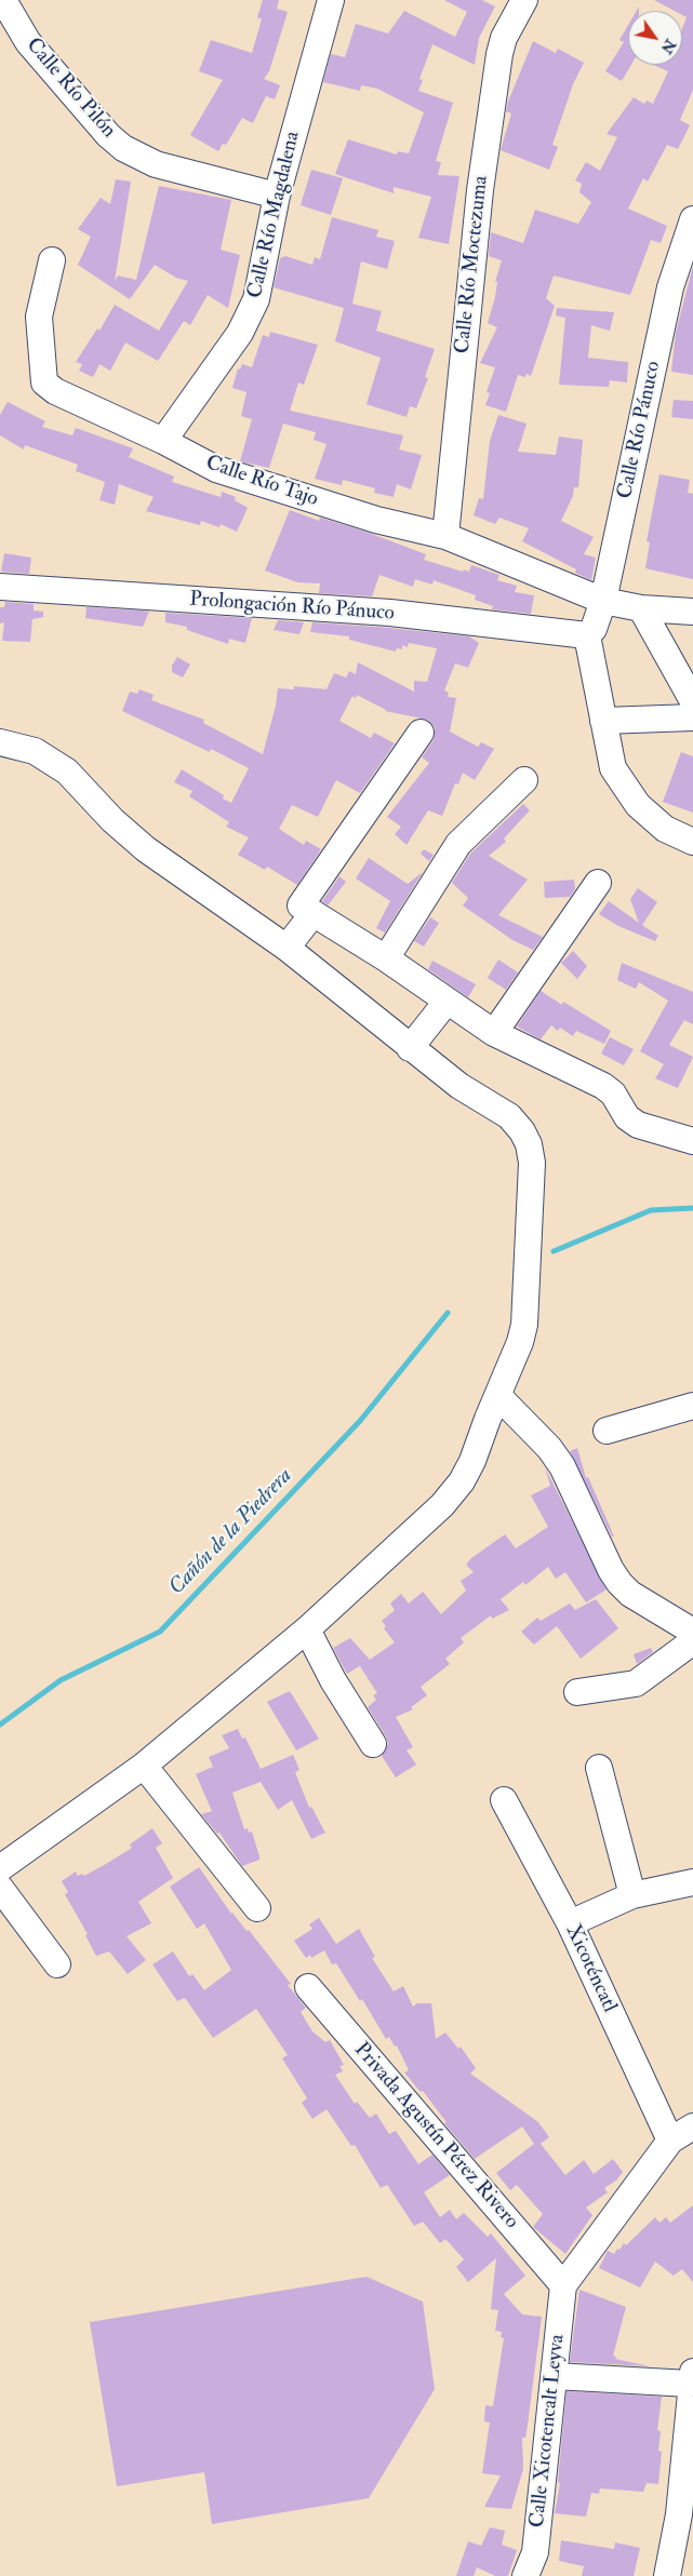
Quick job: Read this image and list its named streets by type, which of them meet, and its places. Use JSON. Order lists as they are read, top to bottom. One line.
{"streets":{"street":["Calle Río Pilón","Calle Río Magdalena","Calle Río Moctezuma","Calle Río Pánuco","Calle Río Tajo","Prolongación Río Pánuco","Xicoténcatl","Privada Agustín Pérez Rivero","Calle Xicotencalt Leyva"]},"crossings":[["Calle Río Pilón","Calle Río Magdalena"],["Calle Río Magdalena","Calle Río Tajo"],["Calle Río Moctezuma","Calle Río Tajo"],["Calle Río Pánuco","Calle Río Tajo"],["Calle Río Pánuco","Prolongación Río Pánuco"],["Privada Agustín Pérez Rivero","Calle Xicotencalt Leyva"]],"water":["Cañón de la Piedrera"],"north":"bottom right"}
